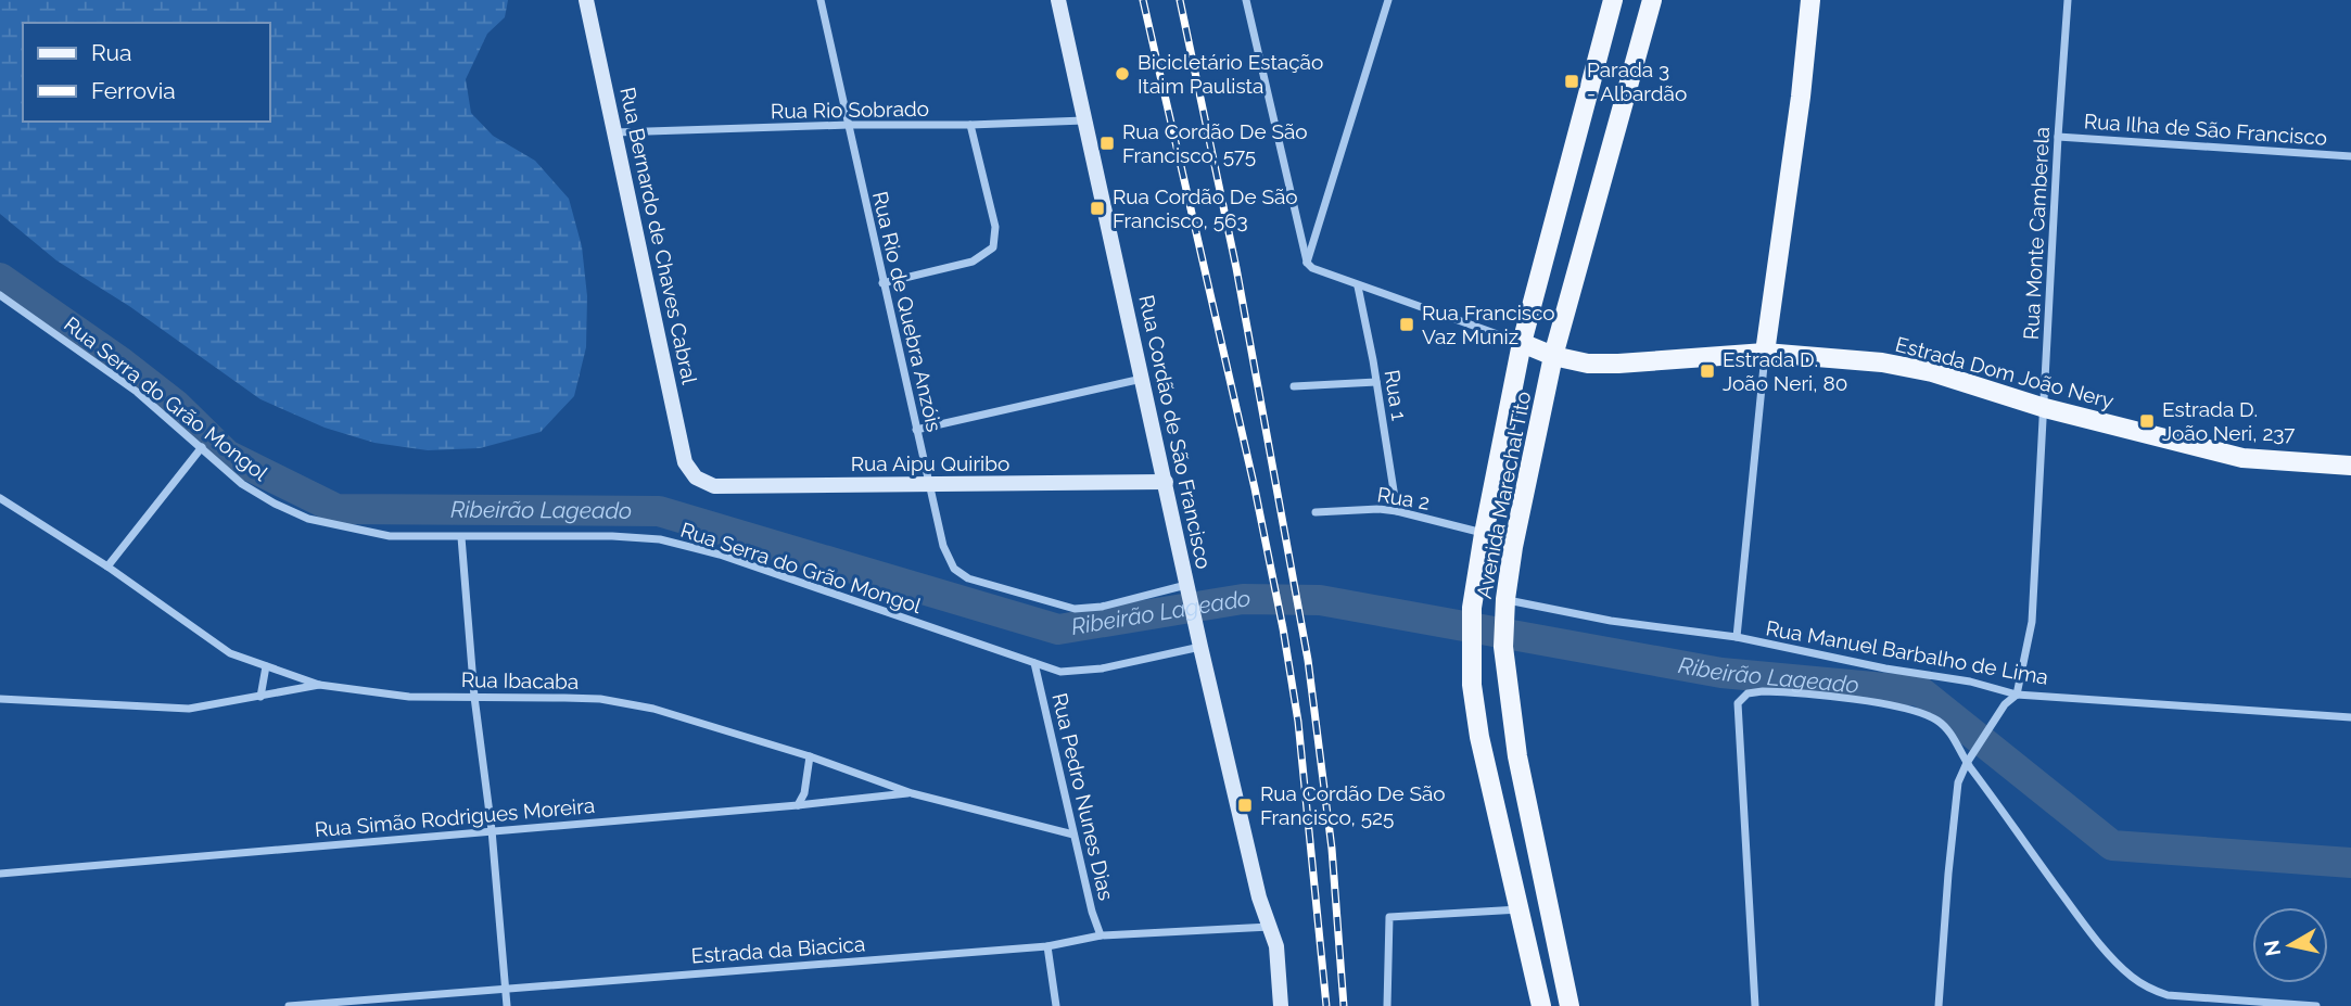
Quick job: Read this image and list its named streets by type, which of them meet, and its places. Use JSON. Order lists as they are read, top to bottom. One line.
{"streets":{"main road":["Estrada Dom João Nery","Avenida Marechal Tito"],"street":["Rua Rio Sobrado","Rua Ilha de São Francisco","Rua Monte Camberela","Rua Bernardo de Chaves Cabral","Rua Rio de Quebra Anzóis","Rua 1","Rua Serra do Grão Mongol","Rua Cordão de São Francisco","Rua Aipu Quiribo","Rua 2","Rua Manuel Barbalho de Lima","Rua Ibacaba","Rua Pedro Nunes Dias","Rua Simão Rodrigues Moreira","Estrada da Biacica"]},"crossings":[["Rua Rio Sobrado","Rua Bernardo de Chaves Cabral"],["Rua Rio Sobrado","Rua Rio de Quebra Anzóis"],["Rua Rio Sobrado","Rua Cordão de São Francisco"],["Rua Ilha de São Francisco","Rua Monte Camberela"],["Rua Monte Camberela","Estrada Dom João Nery"],["Rua Monte Camberela","Rua Manuel Barbalho de Lima"],["Rua Bernardo de Chaves Cabral","Rua Aipu Quiribo"],["Rua Rio de Quebra Anzóis","Rua Cordão de São Francisco"],["Rua Rio de Quebra Anzóis","Rua Aipu Quiribo"],["Estrada Dom João Nery","Avenida Marechal Tito"],["Rua 1","Rua 2"],["Rua Serra do Grão Mongol","Rua Cordão de São Francisco"],["Rua Serra do Grão Mongol","Rua Pedro Nunes Dias"],["Rua Cordão de São Francisco","Rua Aipu Quiribo"],["Rua Cordão de São Francisco","Estrada da Biacica"],["Avenida Marechal Tito","Rua 2"],["Avenida Marechal Tito","Rua Manuel Barbalho de Lima"],["Rua Ibacaba","Rua Pedro Nunes Dias"],["Rua Ibacaba","Rua Simão Rodrigues Moreira"],["Rua Pedro Nunes Dias","Estrada da Biacica"]],"water":["Ribeirão Lageado"],"places":{"other":["Bicicletário Estação Itaim Paulista"],"transit":["Parada 3 - Albardão","Rua Cordão De São Francisco, 575","Rua Cordão De São Francisco, 563","Rua Francisco Vaz Muniz","Estrada D. João Neri, 80","Estrada D. João Neri, 237","Rua Cordão De São Francisco, 525"]},"legend":["Rua","Ferrovia"],"north":"left"}
